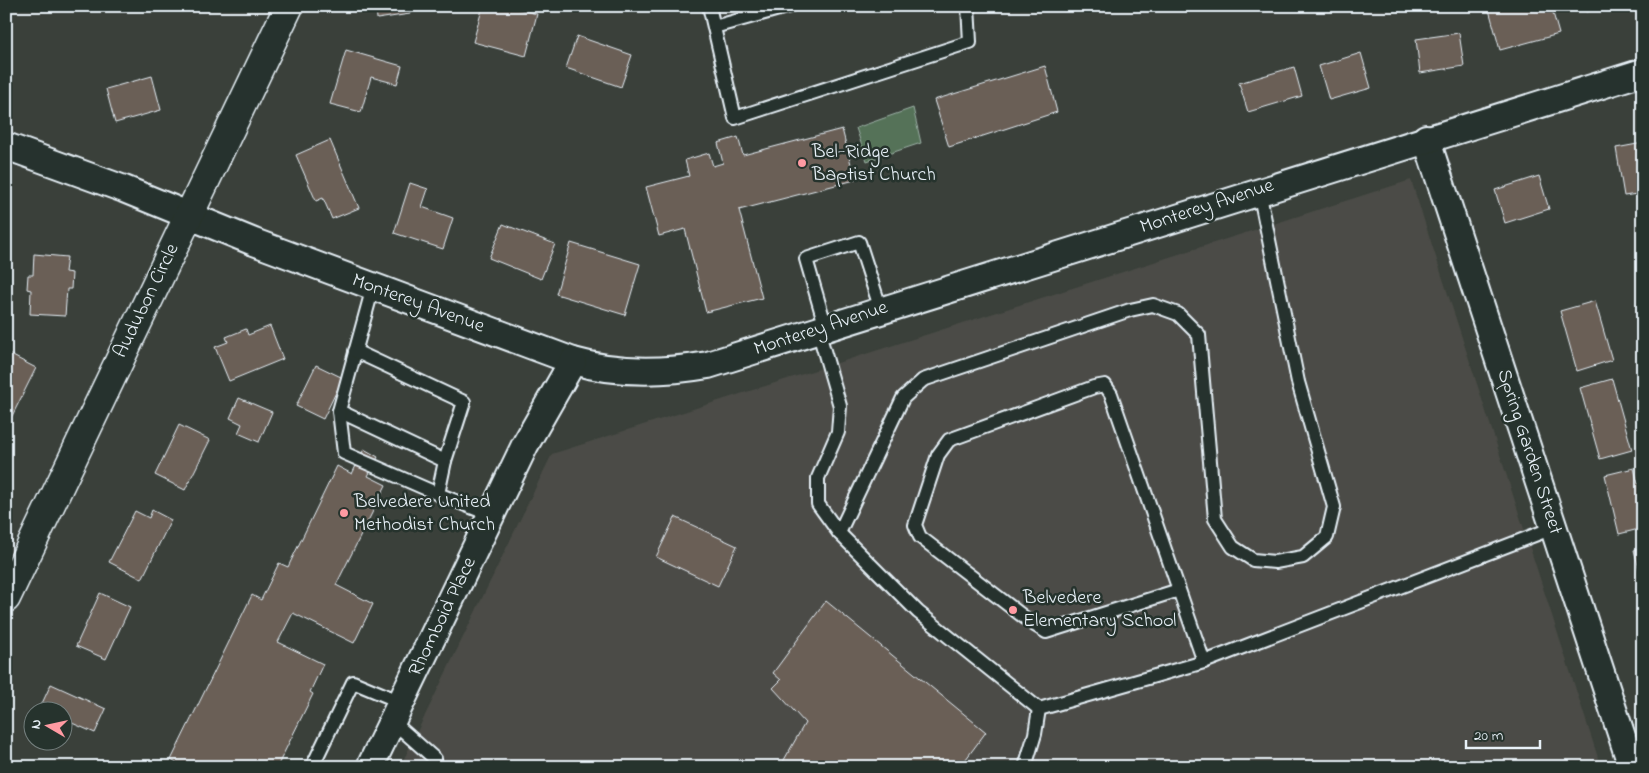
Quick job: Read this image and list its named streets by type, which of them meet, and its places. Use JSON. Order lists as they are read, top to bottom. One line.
{"streets":{"street":["Monterey Avenue","Audubon Circle","Spring Garden Street","Rhomboid Place"]},"crossings":[["Monterey Avenue","Audubon Circle"],["Monterey Avenue","Spring Garden Street"],["Monterey Avenue","Rhomboid Place"]],"places":["Bel-Ridge Baptist Church","Belvedere United Methodist Church","Belvedere Elementary School"],"scale_bar":"20 m","north":"left"}
